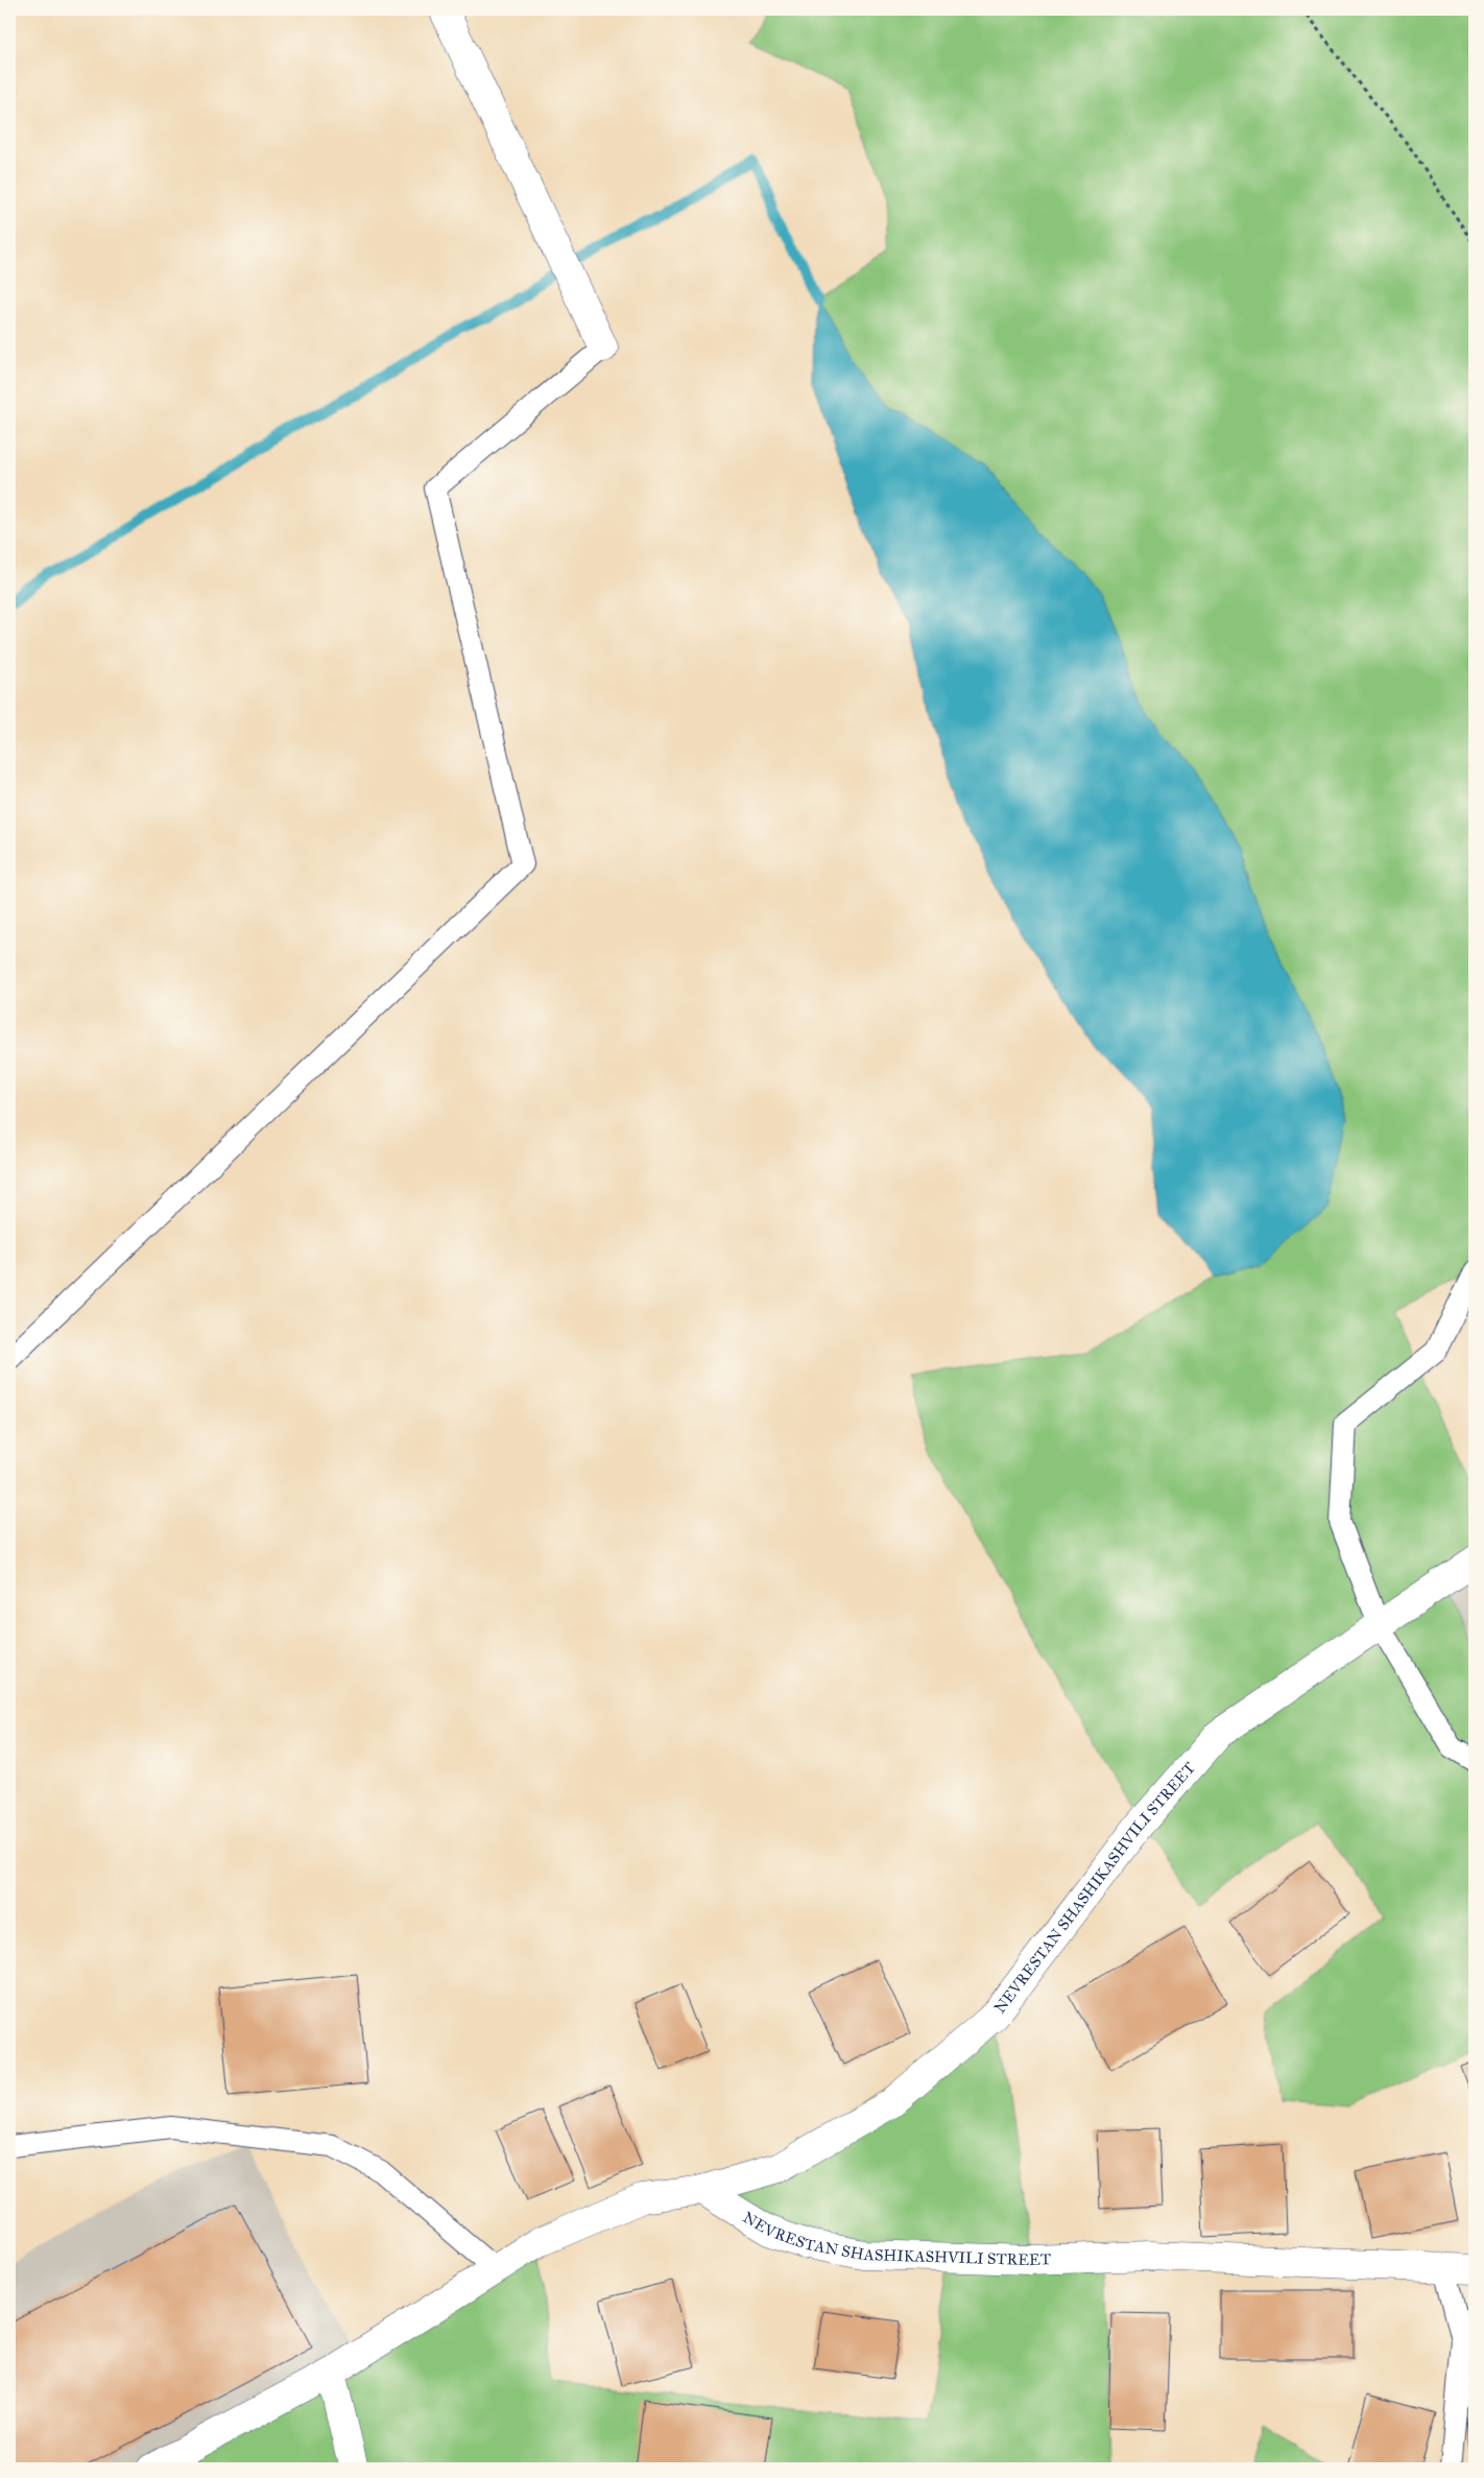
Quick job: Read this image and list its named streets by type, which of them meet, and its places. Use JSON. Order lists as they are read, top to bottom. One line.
{"streets":{"street":["NEVRESTAN SHASHIKASHVILI STREET"]}}
